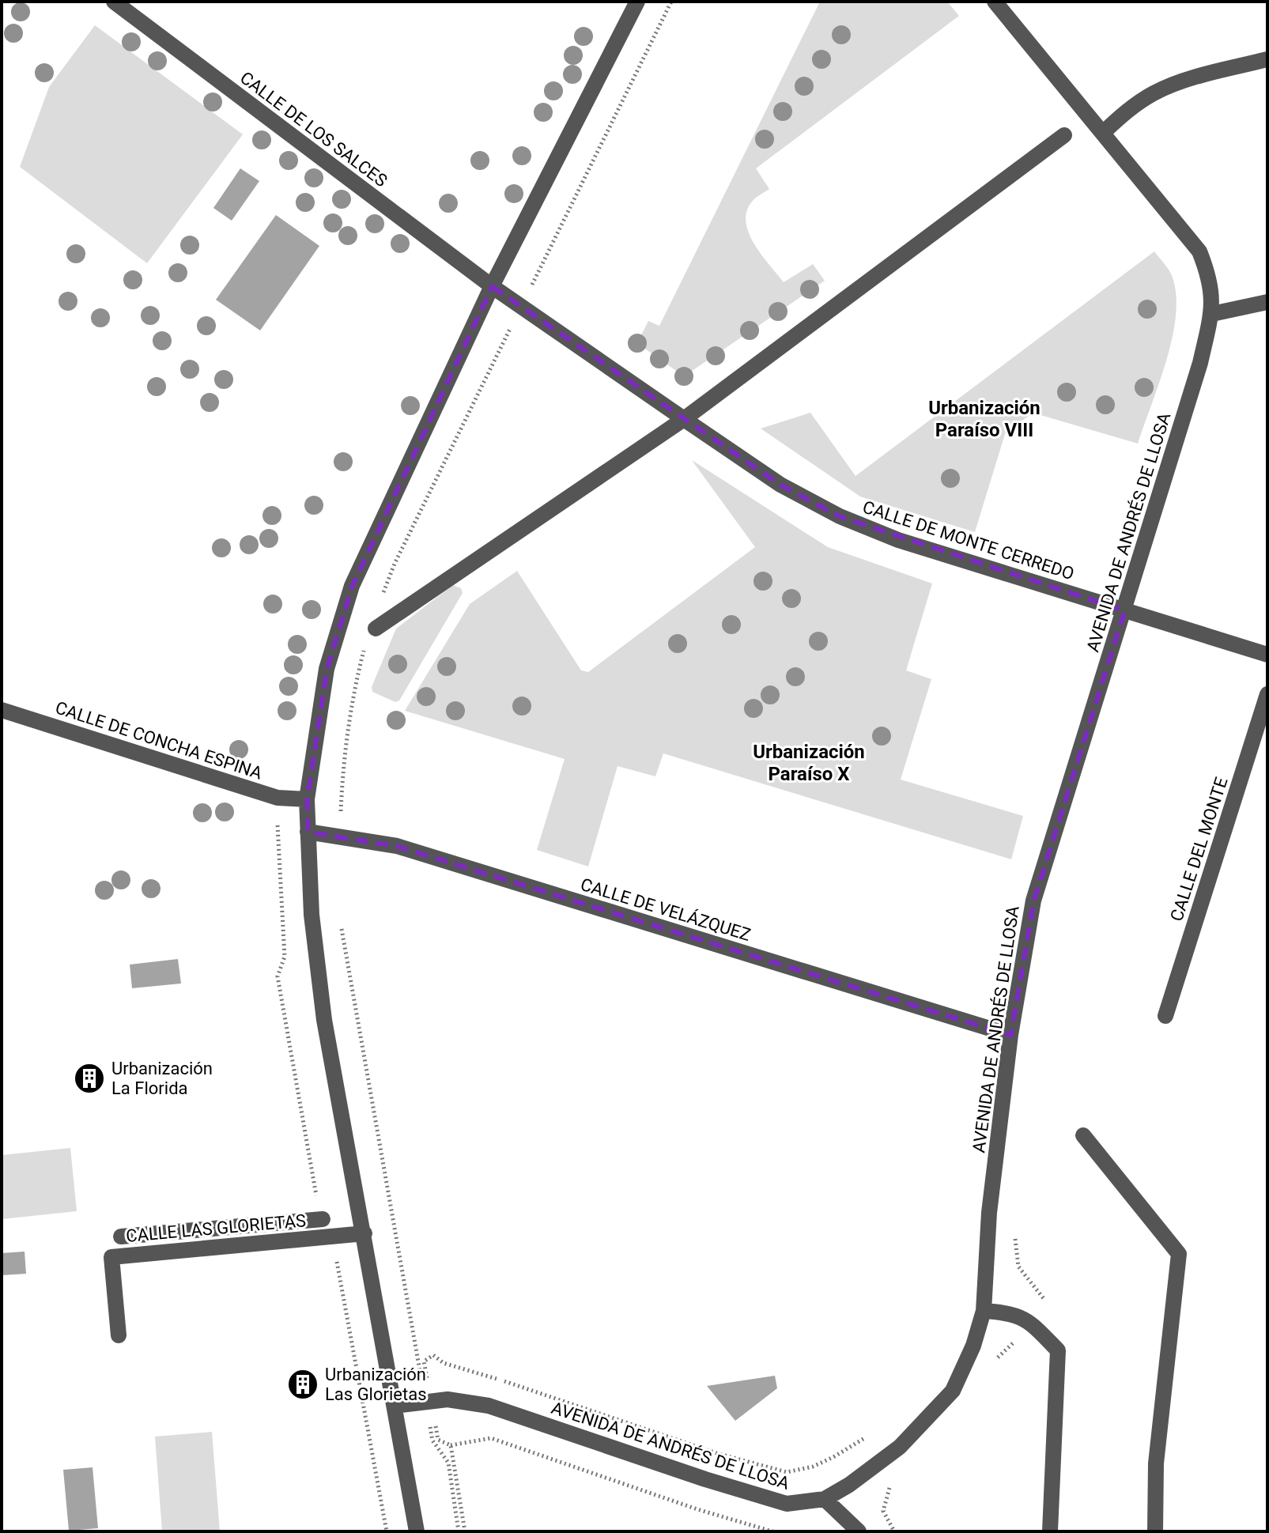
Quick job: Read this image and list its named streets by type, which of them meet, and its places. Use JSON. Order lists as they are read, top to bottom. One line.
{"streets":{"street":["CALLE DE LOS SALCES","AVENIDA DE ANDRÉS DE LLOSA","CALLE DE MONTE CERREDO","CALLE DE CONCHA ESPINA","CALLE DEL MONTE","CALLE DE VELÁZQUEZ","CALLE LAS GLORIETAS"]},"crossings":[["CALLE DE LOS SALCES","CALLE DE MONTE CERREDO"],["AVENIDA DE ANDRÉS DE LLOSA","CALLE DE MONTE CERREDO"],["AVENIDA DE ANDRÉS DE LLOSA","CALLE DE VELÁZQUEZ"]],"districts":["Urbanización Paraíso VIII","Urbanización Paraíso X"],"places":{"building":["Urbanización La Florida","Urbanización Las Glorietas"]}}
